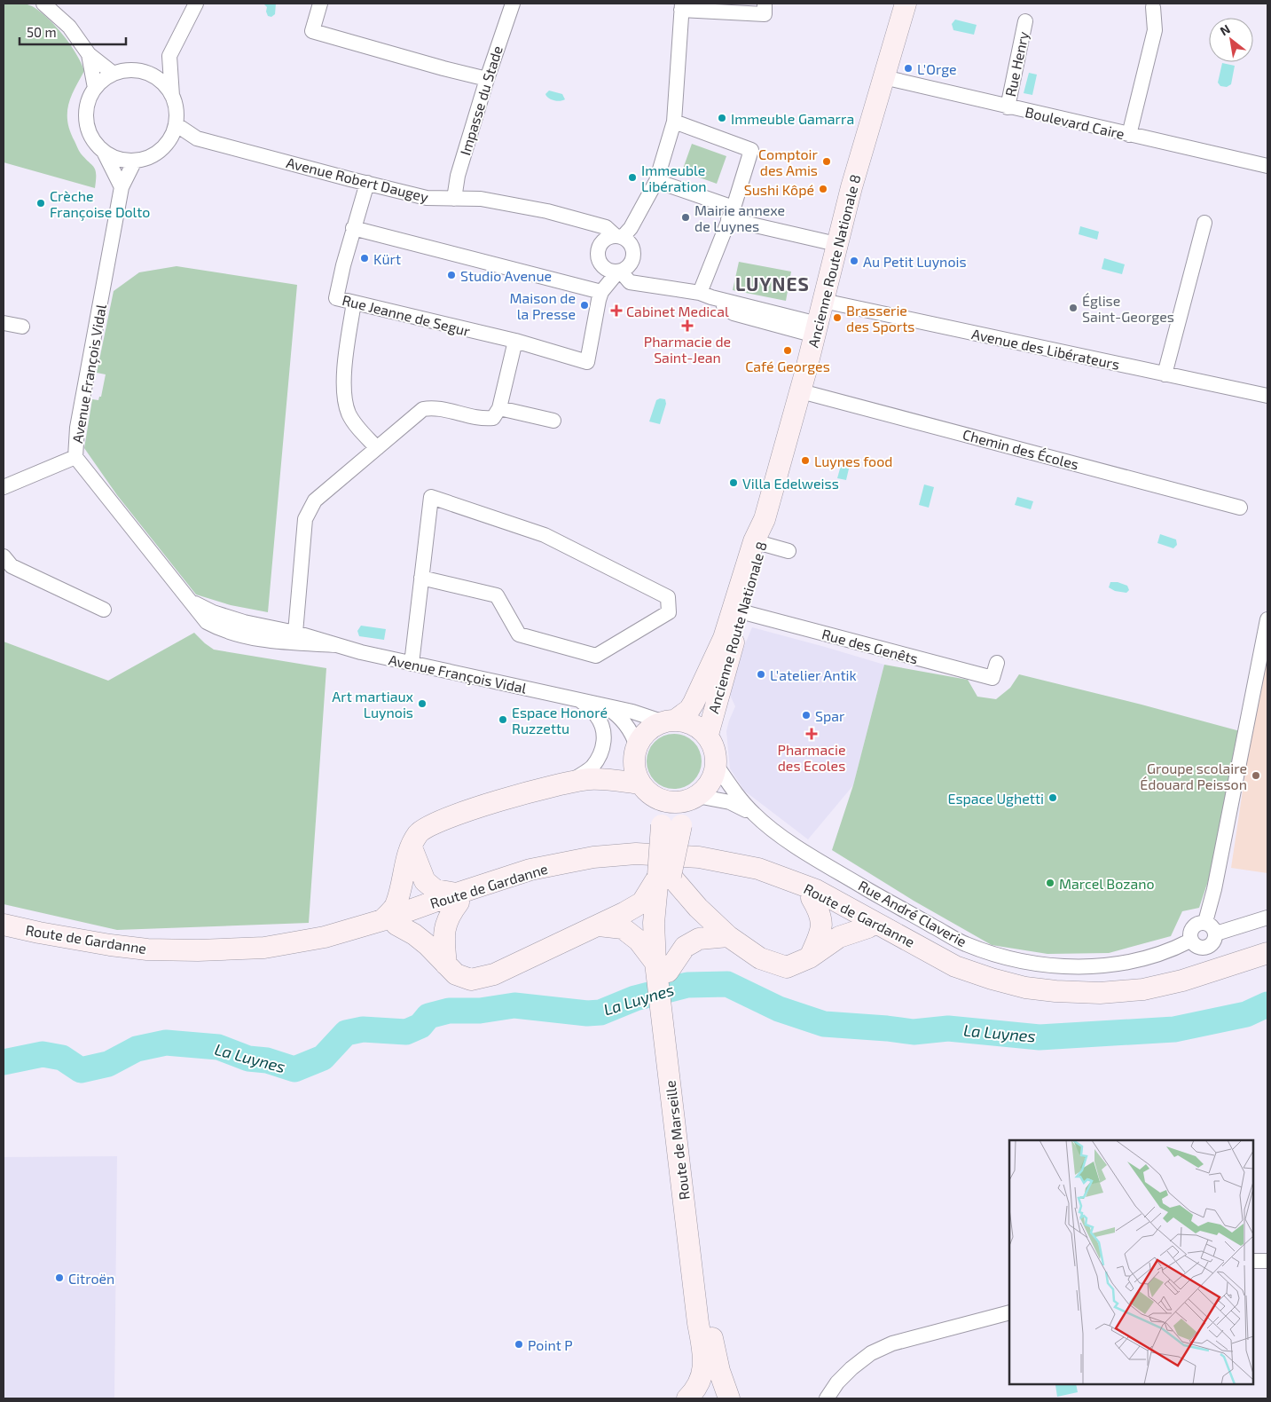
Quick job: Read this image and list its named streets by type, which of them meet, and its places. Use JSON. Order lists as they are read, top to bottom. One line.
{"streets":{"main road":["Ancienne Route Nationale 8","Route de Gardanne","Route de Marseille"],"street":["Rue Henry","Impasse du Stade","Boulevard Caire","Avenue Robert Daugey","Rue Jeanne de Segur","Avenue des Libérateurs","Avenue François Vidal","Chemin des Écoles","Rue des Genêts","Rue André Claverie"]},"crossings":[["Rue Henry","Boulevard Caire"],["Impasse du Stade","Avenue Robert Daugey"],["Boulevard Caire","Ancienne Route Nationale 8"],["Avenue Robert Daugey","Rue Jeanne de Segur"],["Avenue Robert Daugey","Avenue François Vidal"],["Ancienne Route Nationale 8","Avenue des Libérateurs"],["Ancienne Route Nationale 8","Avenue François Vidal"],["Ancienne Route Nationale 8","Chemin des Écoles"],["Ancienne Route Nationale 8","Rue des Genêts"],["Ancienne Route Nationale 8","Rue André Claverie"],["Avenue François Vidal","Rue André Claverie"]],"districts":["LUYNES"],"water":["La Luynes"],"places":{"other":["L'Orge","Immeuble Gamarra","Comptoir des Amis","Immeuble Libération","Sushi Kôpé","Crèche Françoise Dolto","Mairie annexe de Luynes","Kürt","Au Petit Luynois","Studio Avenue","Maison de la Presse","Église Saint-Georges","Brasserie des Sports","Café Georges","Luynes food","Villa Edelweiss","L'atelier Antik","Art martiaux Luynois","Spar","Espace Honoré Ruzzettu","Groupe scolaire Édouard Peisson","Espace Ughetti","Marcel Bozano","Citroën","Point P"],"health":["Cabinet Medical","Pharmacie de Saint-Jean","Pharmacie des Ecoles"]},"scale_bar":"50 m","north":"top left"}
